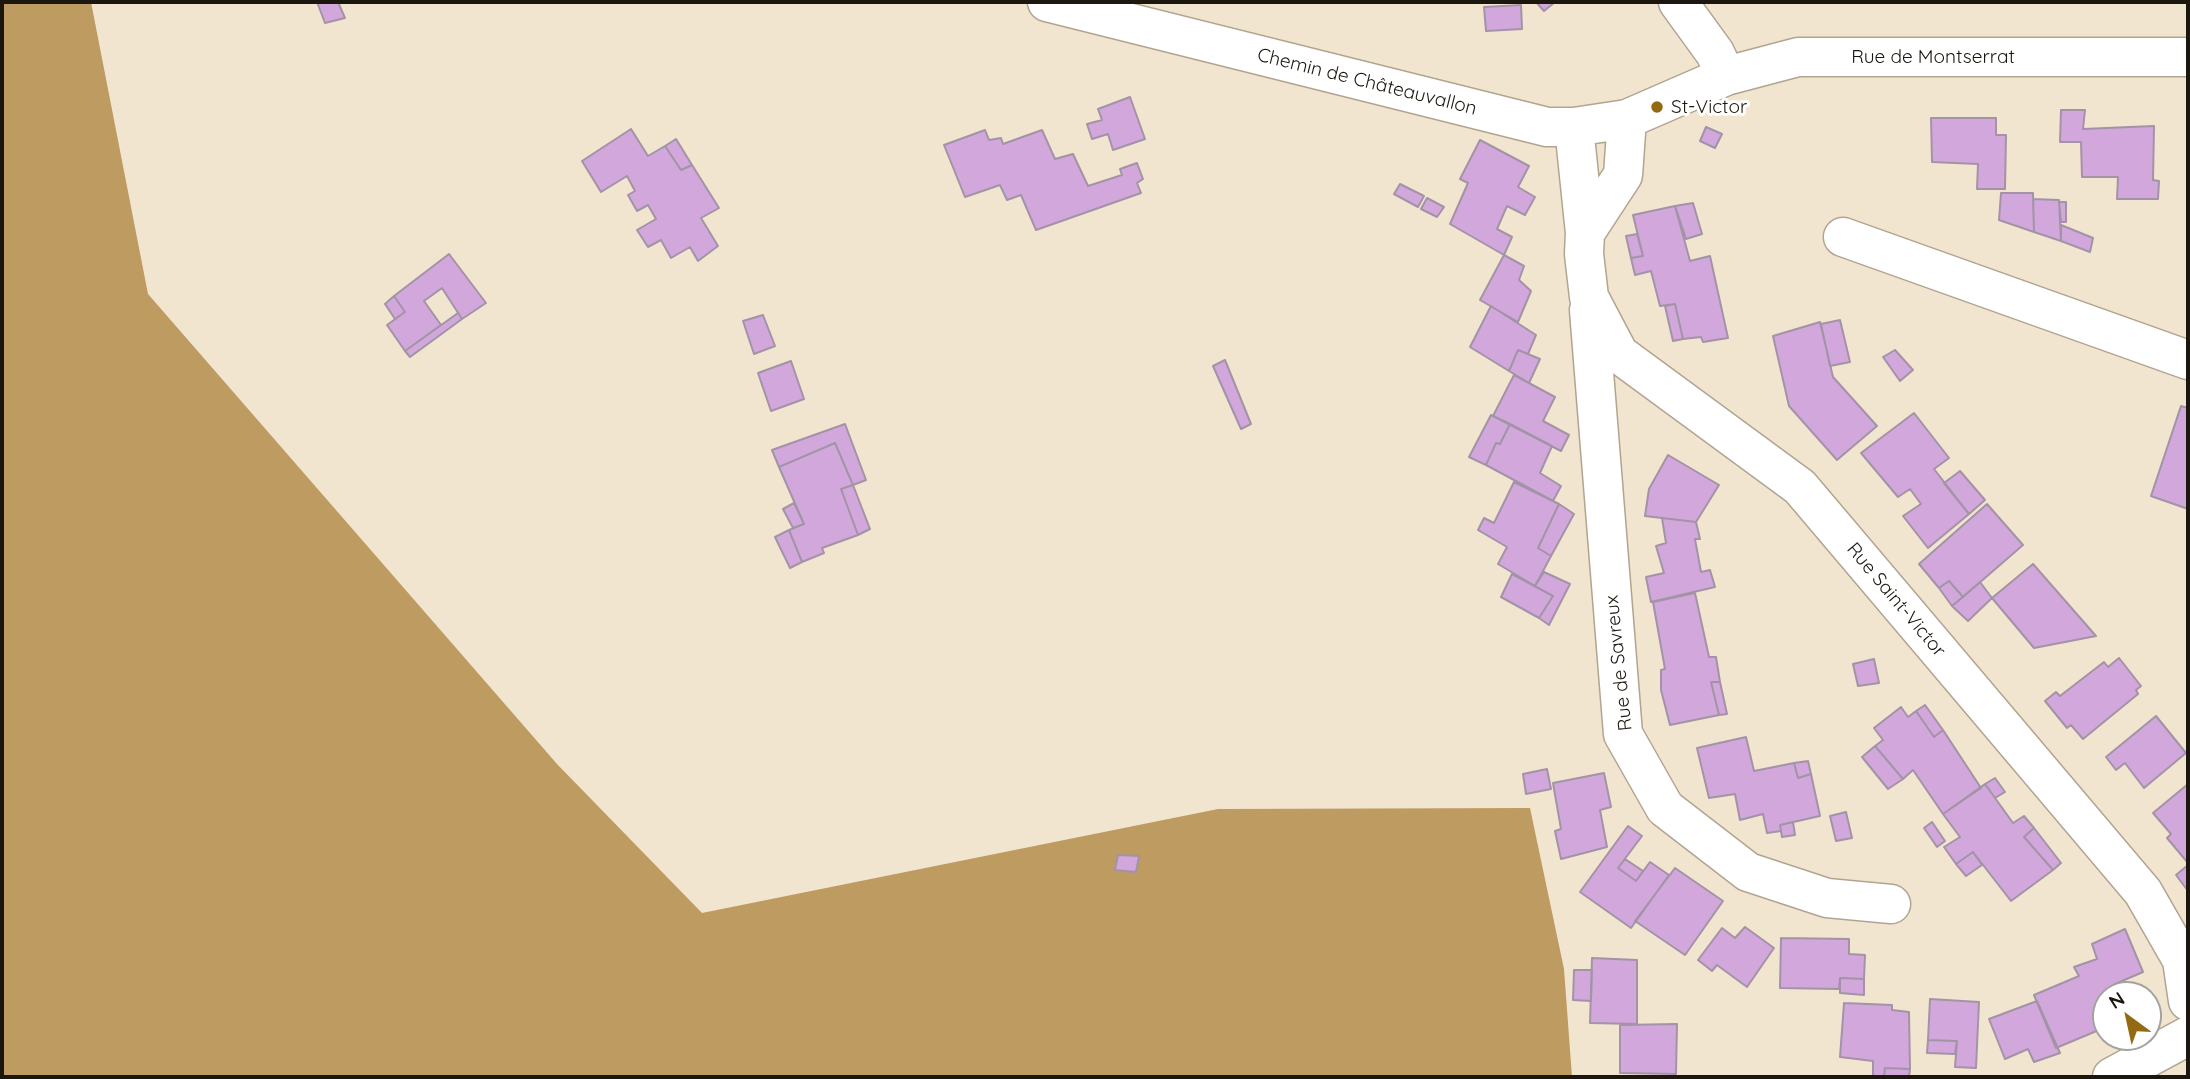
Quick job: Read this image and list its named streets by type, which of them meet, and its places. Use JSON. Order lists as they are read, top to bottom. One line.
{"streets":{"street":["Rue de Montserrat","Chemin de Châteauvallon","Rue Saint-Victor","Rue de Savreux"]},"crossings":[["Rue de Montserrat","Chemin de Châteauvallon"],["Chemin de Châteauvallon","Rue Saint-Victor"],["Rue Saint-Victor","Rue de Savreux"]],"places":["St-Victor"],"north":"top left"}
